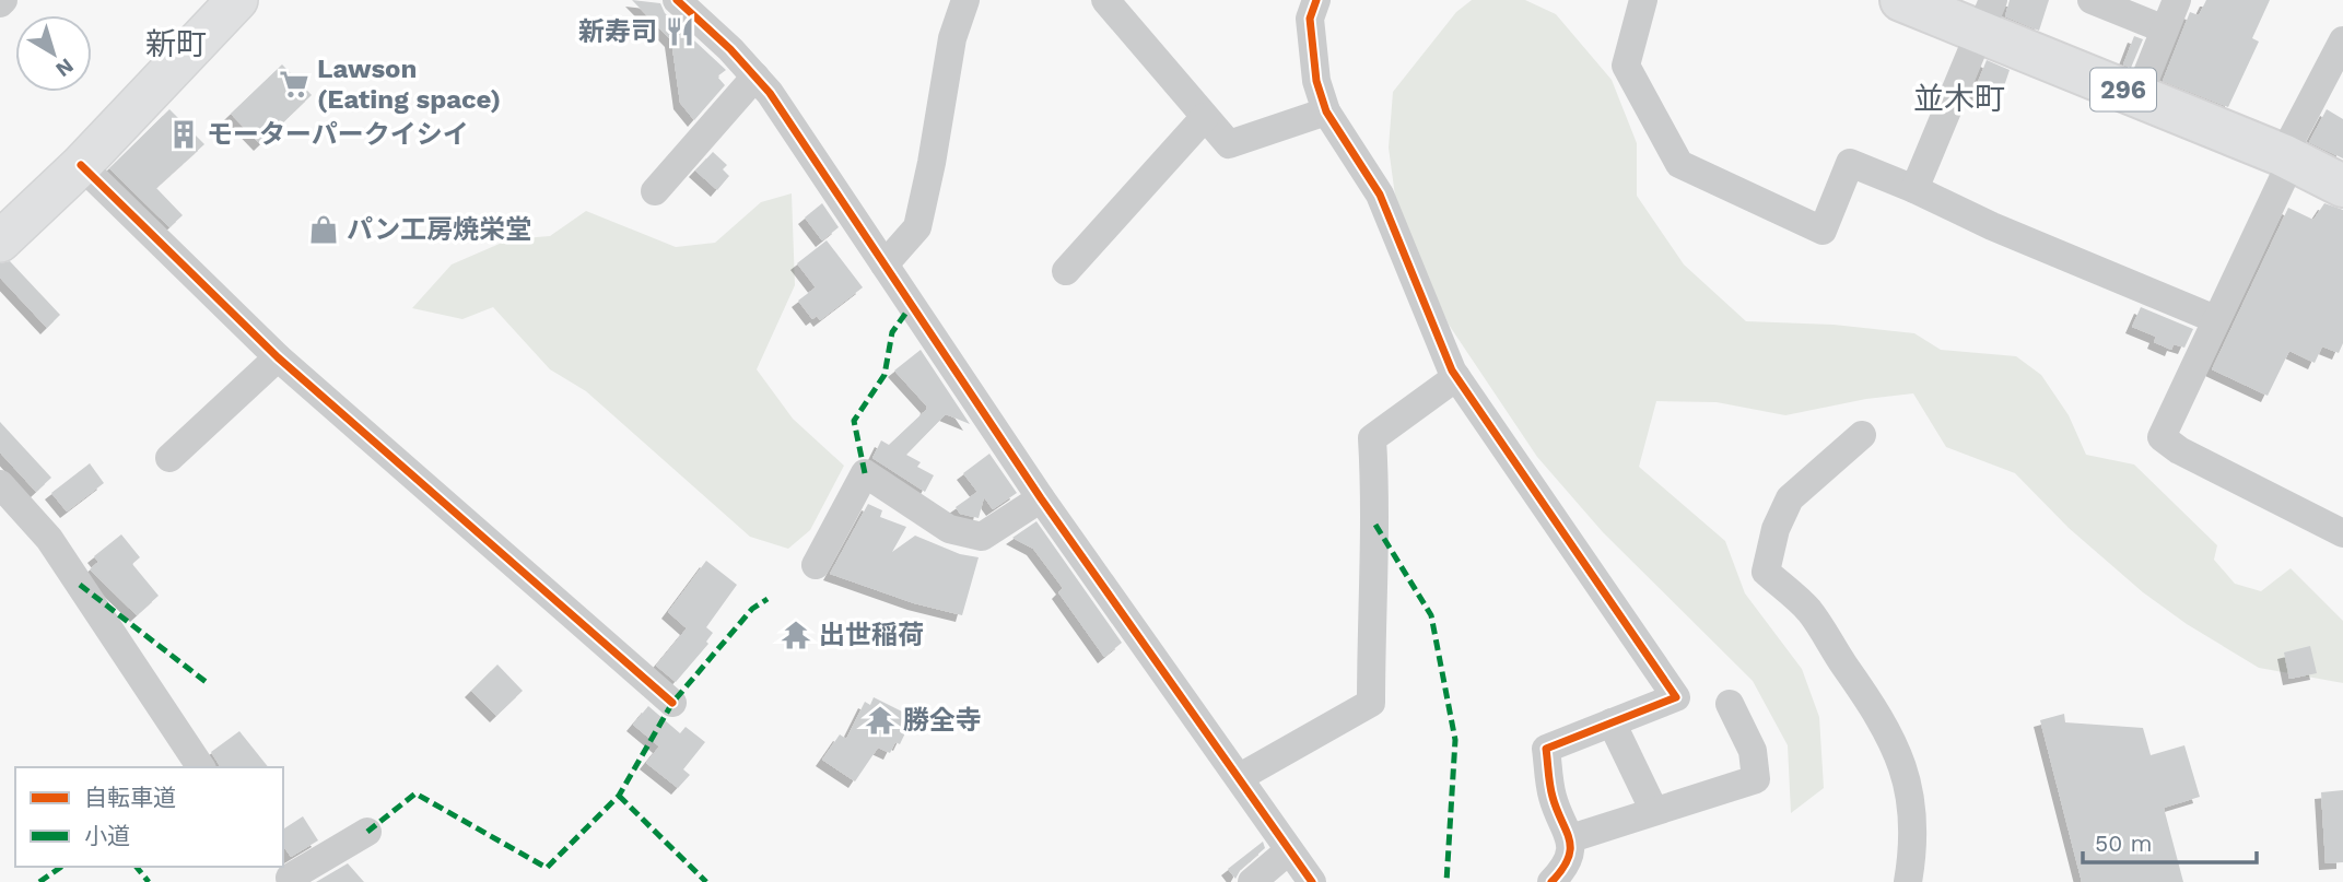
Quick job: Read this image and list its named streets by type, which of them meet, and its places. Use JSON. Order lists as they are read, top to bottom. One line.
{"streets":{"highway":["296"]},"districts":["新町","並木町"],"places":{"restaurant":["新寿司"],"supermarket":["Lawson (Eating space)"],"building":["モーターパークイシイ"],"shop":["パン工房焼栄堂"],"temple":["出世稲荷","勝全寺"]},"legend":["自転車道","小道"],"scale_bar":"50 m","north":"bottom right"}
